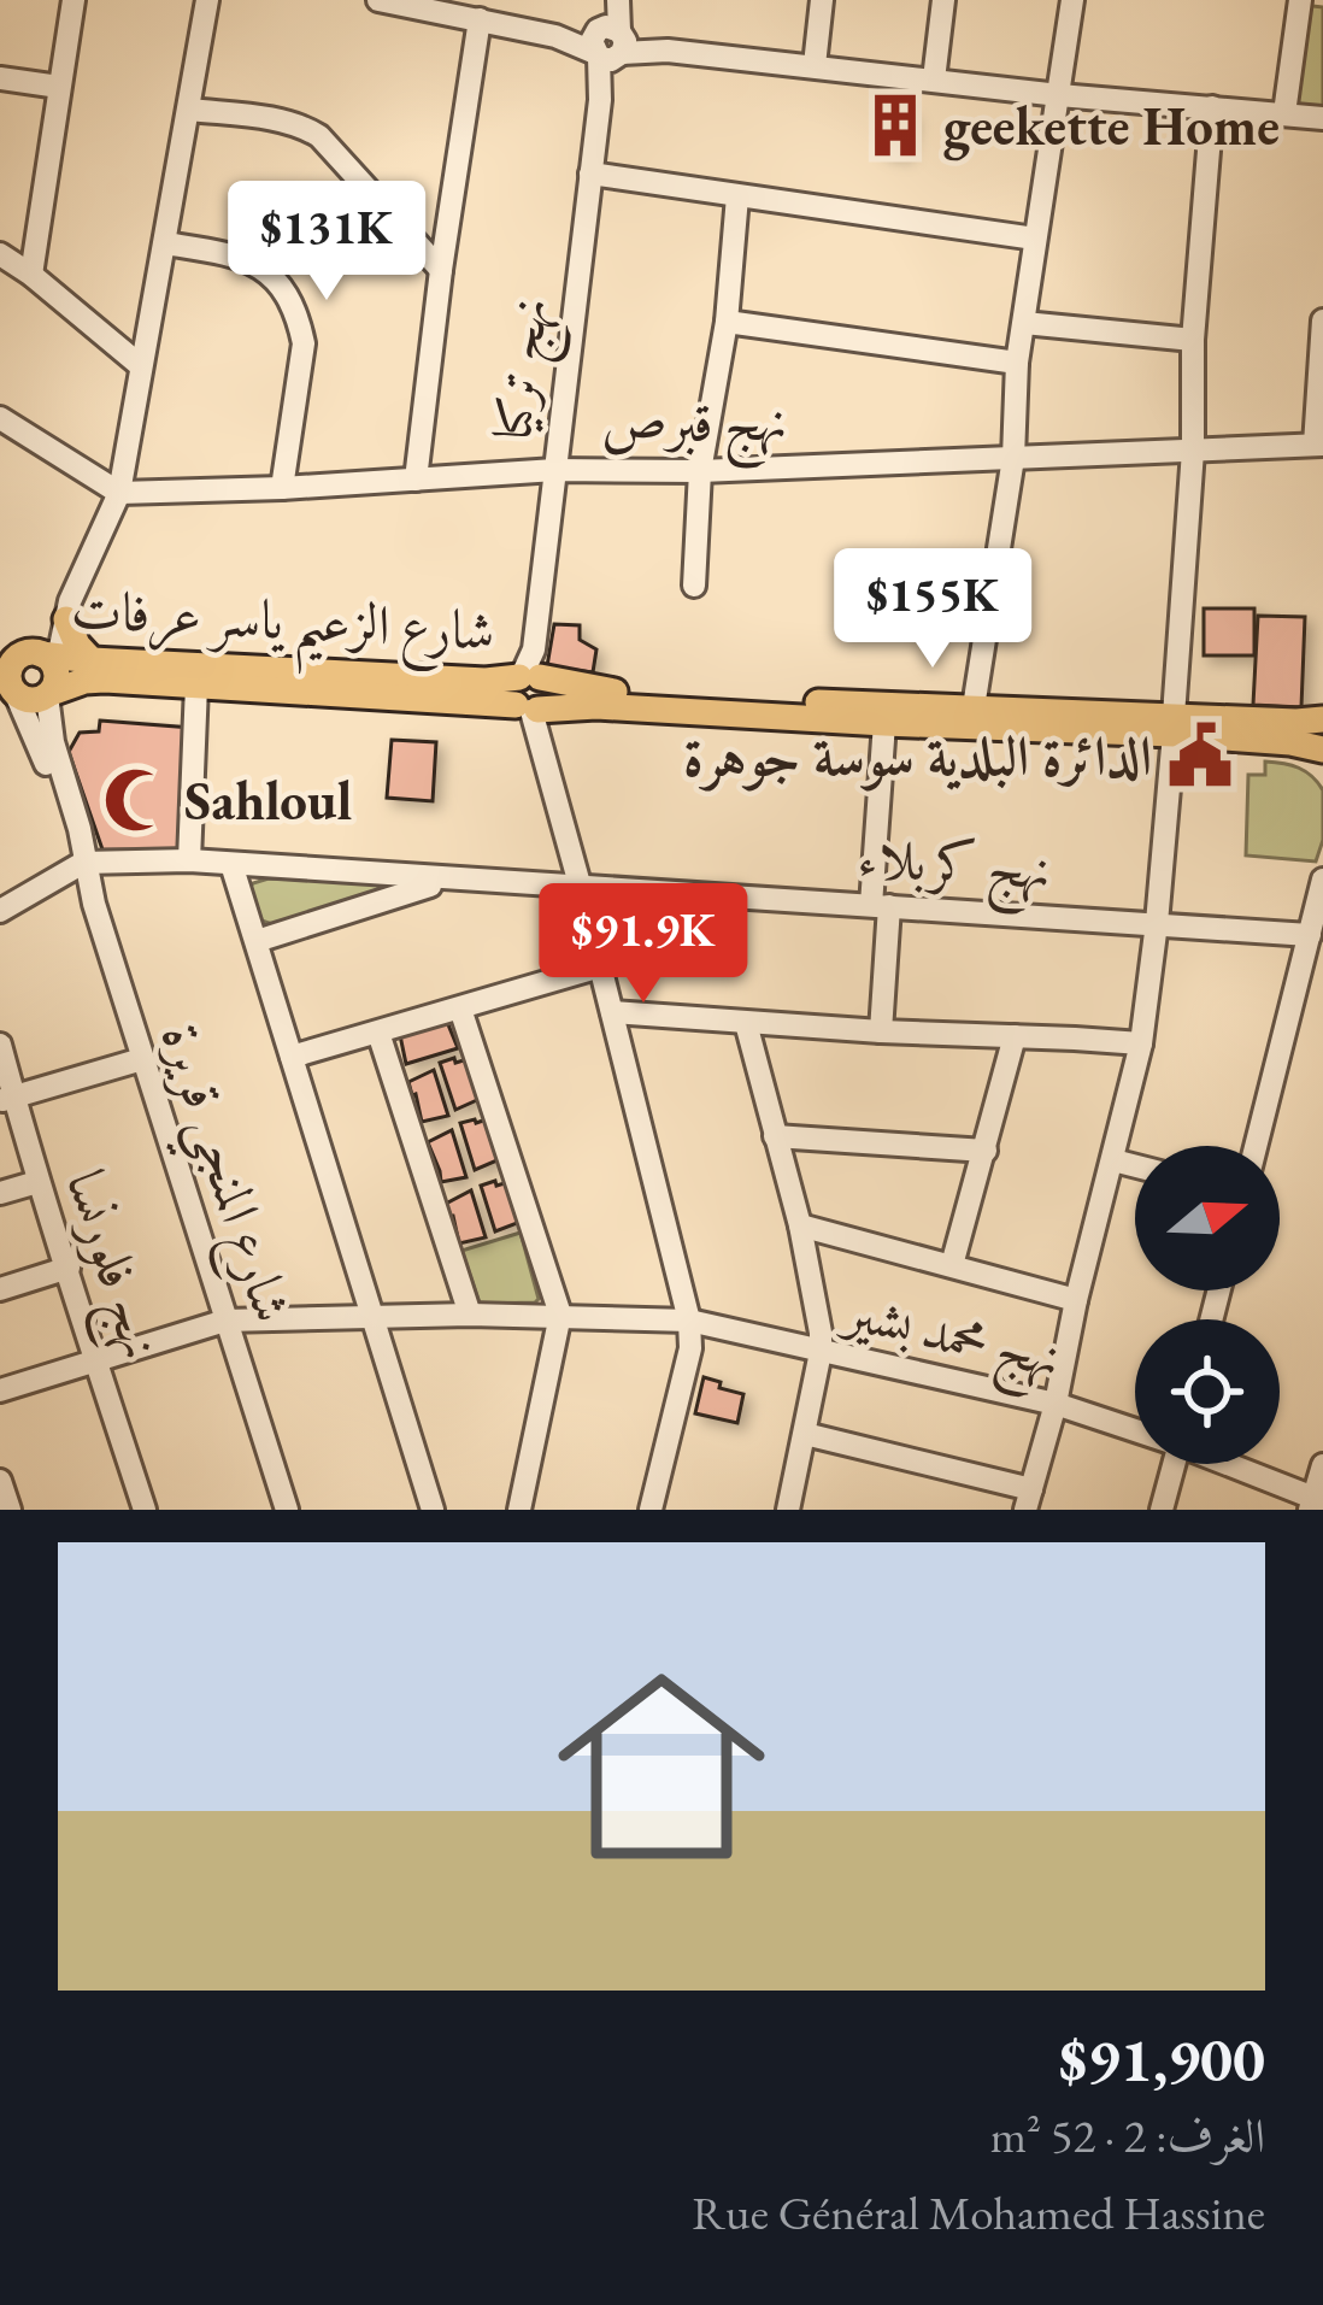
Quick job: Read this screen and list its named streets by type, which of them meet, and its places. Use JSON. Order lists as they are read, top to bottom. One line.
{"streets":{"main road":["شارع الزعيم ياسر عرفات"],"street":["نهج تركيا","نهج قبرص","نهج كربلاء","شارع المنجي قريرة","نهج فلورنسا","نهج محمد بشير"]},"crossings":[["نهج تركيا","نهج قبرص"],["نهج تركيا","شارع الزعيم ياسر عرفات"],["شارع الزعيم ياسر عرفات","شارع المنجي قريرة"],["نهج كربلاء","شارع المنجي قريرة"],["شارع المنجي قريرة","نهج محمد بشير"],["نهج فلورنسا","نهج محمد بشير"]],"places":{"building":["geekette Home"],"public building":["الدائرة البلدية سوسة جوهرة"],"mosque":["Sahloul"]},"north":"right","page":{"price":["$131K","$155K","$91.9K"],"list":[{"name":"$91,900","note":"الغرف: 2 · 52 m² · Rue Général Mohamed Hassine"}]}}
